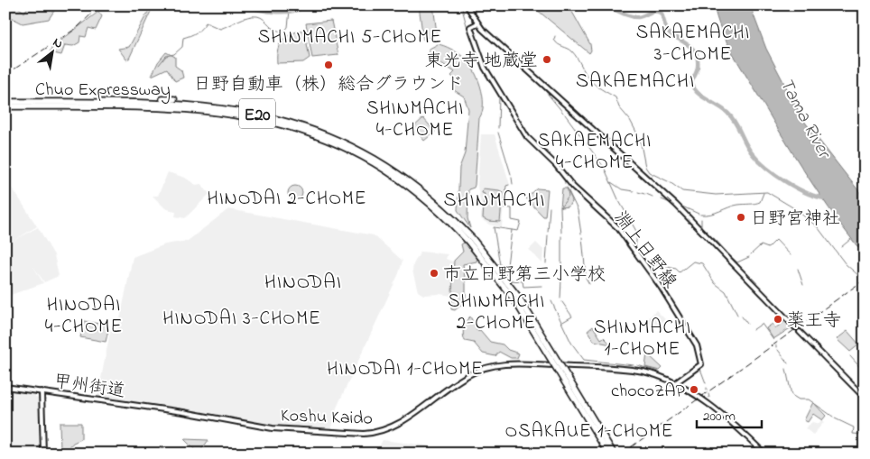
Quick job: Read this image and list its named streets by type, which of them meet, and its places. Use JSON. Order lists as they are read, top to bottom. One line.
{"streets":{"highway":["Chuo Expressway","E20"],"main road":["淵上日野線","甲州街道","Koshu Kaido"]},"crossings":[["淵上日野線","Koshu Kaido"],["甲州街道","Koshu Kaido"]],"districts":["SAKAEMACHI 3-CHOME","SHINMACHI 5-CHOME","SAKAEMACHI","SHINMACHI 4-CHOME","SAKAEMACHI 4-CHOME","HINODAI 2-CHOME","SHINMACHI","HINODAI","SHINMACHI 2-CHOME","HINODAI 4-CHOME","HINODAI 3-CHOME","SHINMACHI 1-CHOME","HINODAI 1-CHOME","OSAKAUE 1-CHOME"],"water":["Tama River"],"places":["東光寺 地蔵堂","日野自動車（株）総合グラウンド","日野宮神社","市立日野第三小学校","薬王寺","chocoZAP"],"scale_bar":"200 m","north":"top right"}
